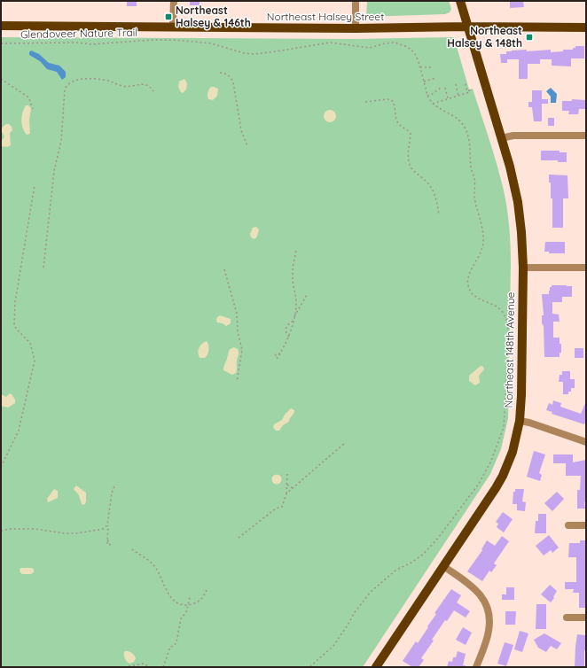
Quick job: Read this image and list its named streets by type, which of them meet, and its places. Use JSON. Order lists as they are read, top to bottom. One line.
{"streets":{"main road":["Northeast Halsey Street","Northeast 148th Avenue"],"path":["Glendoveer Nature Trail"]},"crossings":[["Northeast Halsey Street","Northeast 148th Avenue"]],"places":{"transit":["Northeast Halsey & 146th","Northeast Halsey & 148th"]}}
